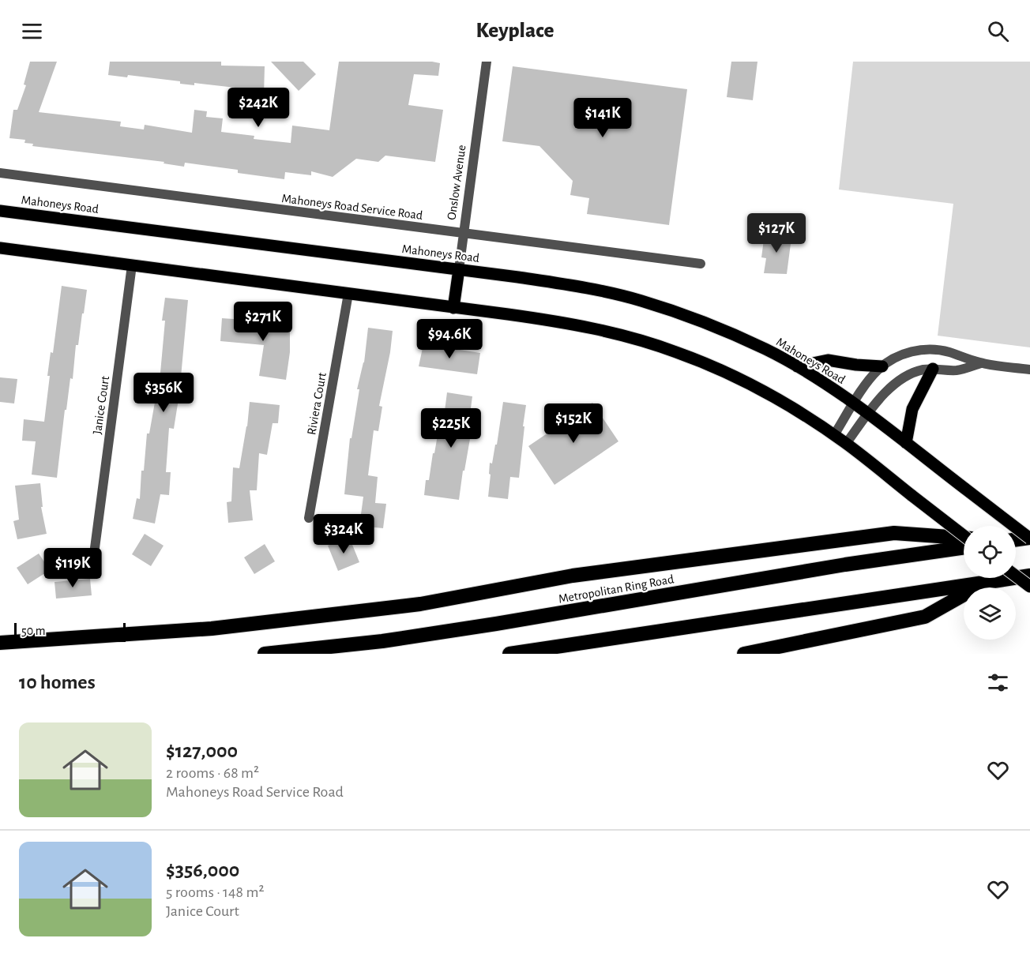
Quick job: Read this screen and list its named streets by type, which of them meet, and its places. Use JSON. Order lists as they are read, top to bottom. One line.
{"streets":{"highway":["Metropolitan Ring Road"],"main road":["Onslow Avenue","Mahoneys Road"],"street":["Mahoneys Road Service Road","Riviera Court","Janice Court"]},"crossings":[["Onslow Avenue","Mahoneys Road"],["Onslow Avenue","Mahoneys Road Service Road"]],"scale_bar":"50 m","page":{"header":"Keyplace","price":["$242K","$141K","$127K","$271K","$94.6K","$356K","$152K","$225K","$324K","$119K"],"scale":"50 m","heading":"10 homes","list":[{"name":"$127,000","note":"2 rooms · 68 m² · Mahoneys Road Service Road"},{"name":"$356,000","note":"5 rooms · 148 m² · Janice Court"}]}}
